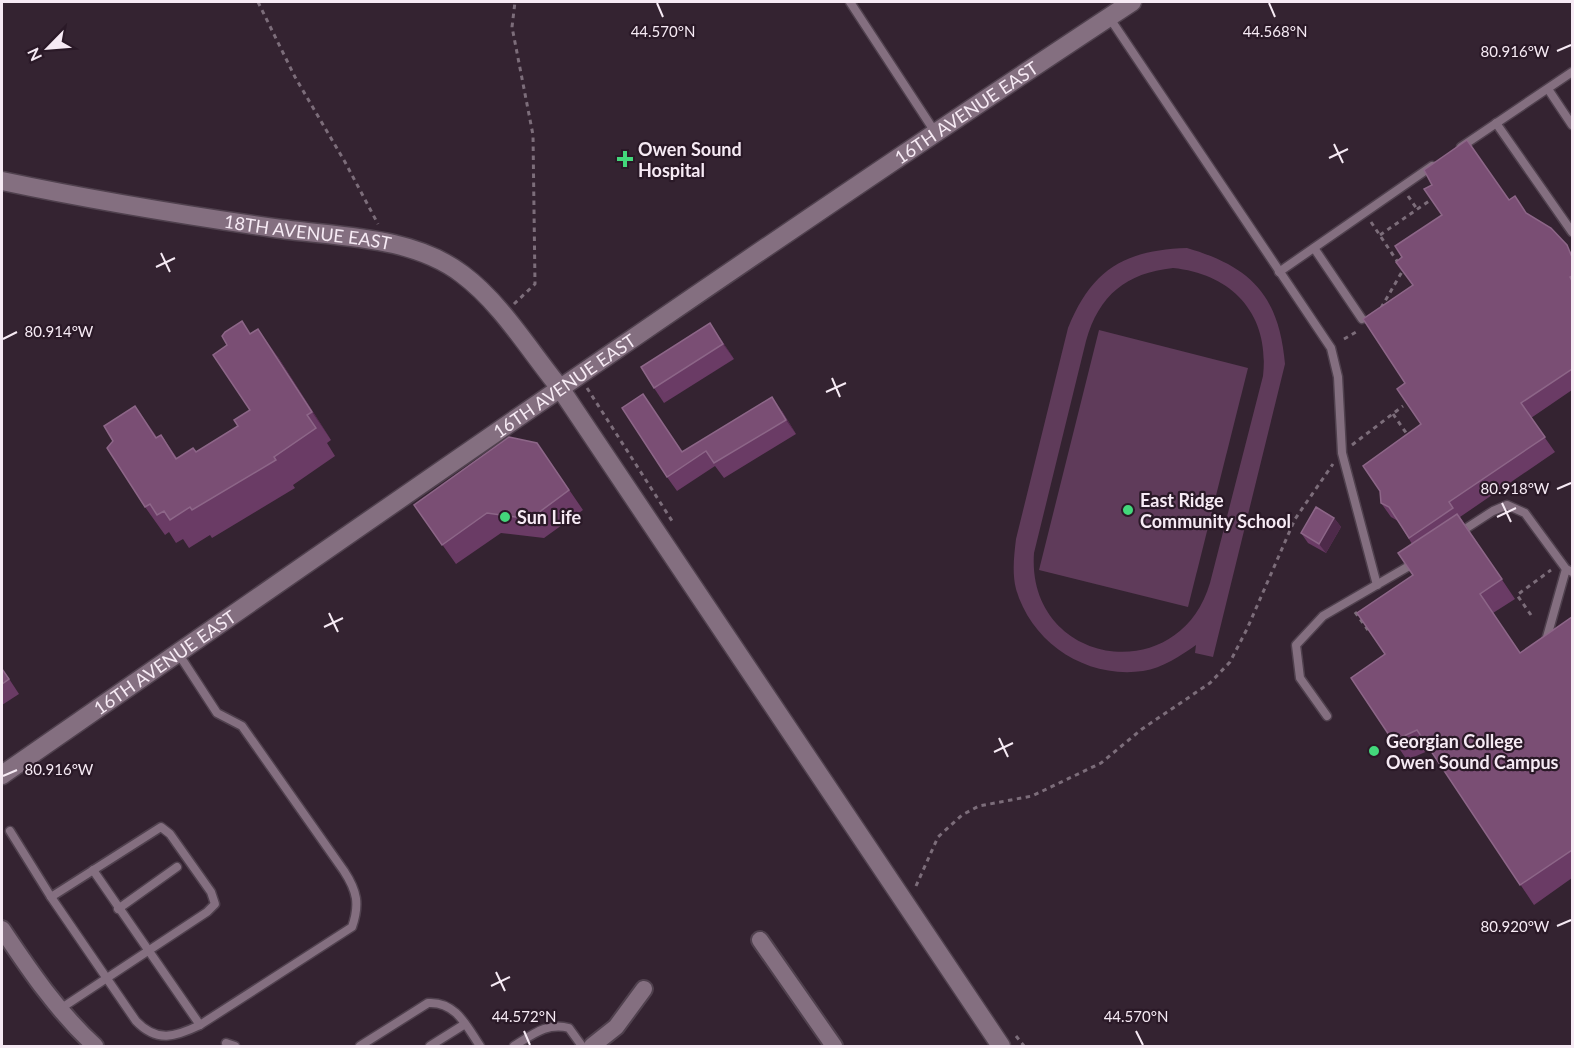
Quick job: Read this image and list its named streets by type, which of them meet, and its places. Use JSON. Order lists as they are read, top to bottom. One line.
{"streets":{"street":["16TH AVENUE EAST","18TH AVENUE EAST"]},"crossings":[["16TH AVENUE EAST","18TH AVENUE EAST"]],"places":{"health":["Owen Sound Hospital"],"other":["East Ridge Community School","Sun Life","Georgian College Owen Sound Campus"]},"north":"bottom left","coordinates":["44.570°N","44.568°N","80.916°W","80.914°W","80.918°W","80.920°W","44.572°N"]}
